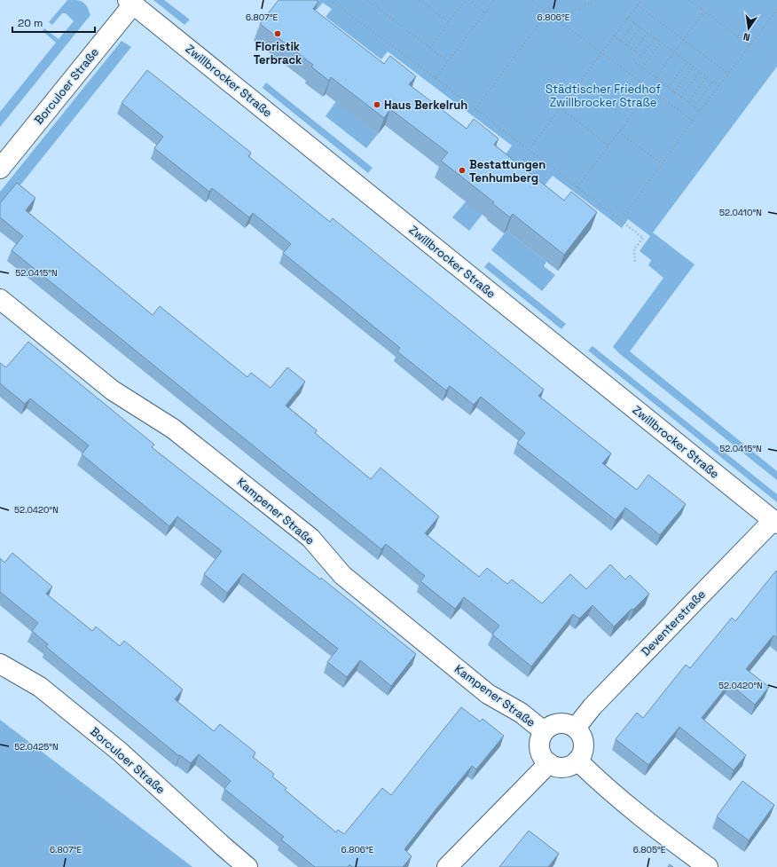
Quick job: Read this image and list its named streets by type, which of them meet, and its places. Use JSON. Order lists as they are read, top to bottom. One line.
{"streets":{"street":["Zwillbrocker Straße","Borculoer Straße","Kampener Straße","Deventerstraße"]},"crossings":[["Zwillbrocker Straße","Borculoer Straße"],["Zwillbrocker Straße","Deventerstraße"],["Kampener Straße","Deventerstraße"]],"parks":["Städtischer Friedhof Zwillbrocker Straße"],"places":["Floristik Terbrack","Haus Berkelruh","Bestattungen Tenhumberg"],"scale_bar":"20 m","north":"bottom","coordinates":["6.807°E","6.806°E","52.0410°N","52.0415°N","52.0420°N","52.0425°N","6.805°E"]}
